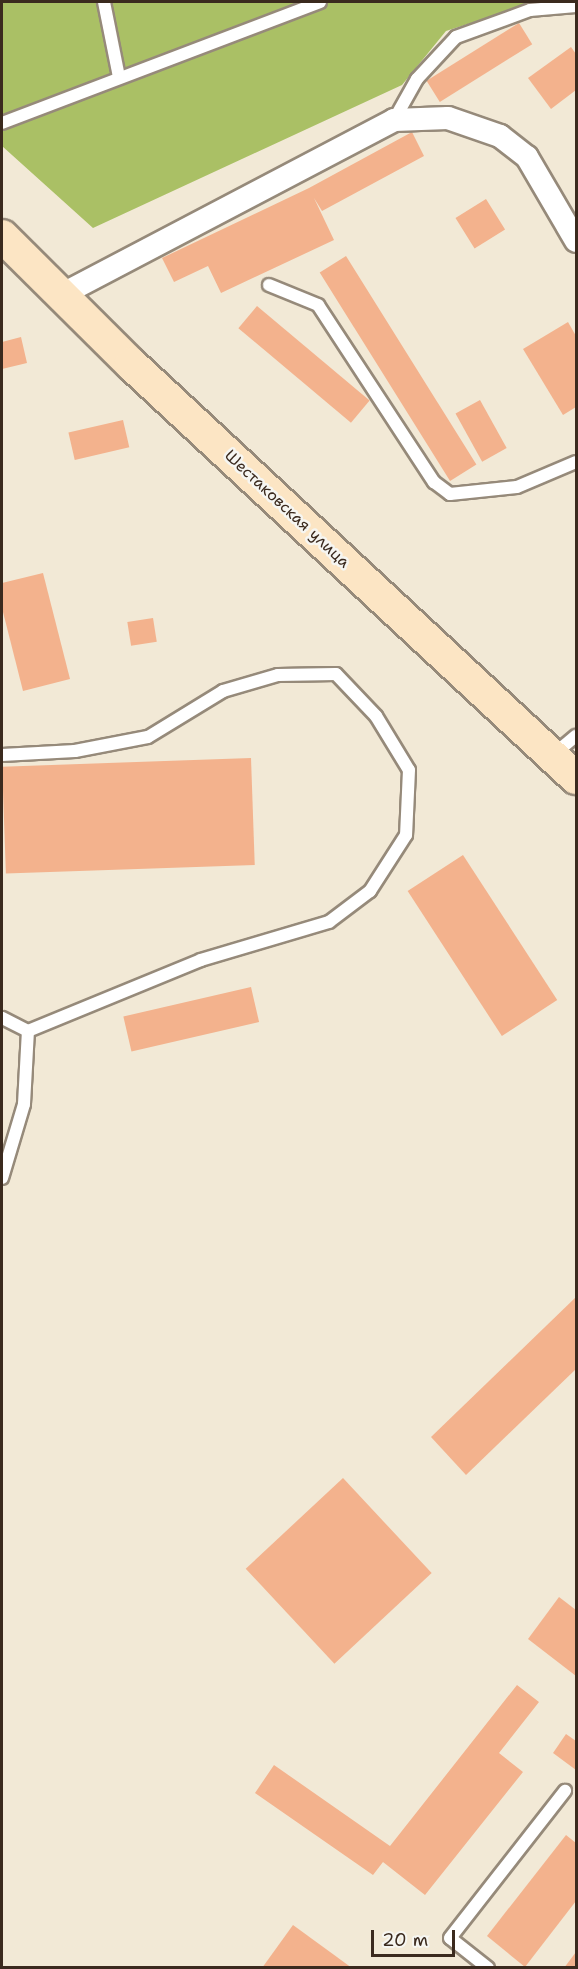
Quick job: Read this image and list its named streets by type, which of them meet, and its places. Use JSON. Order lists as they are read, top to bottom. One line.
{"streets":{"main road":["Шестаковская улица"]},"scale_bar":"20 m"}
